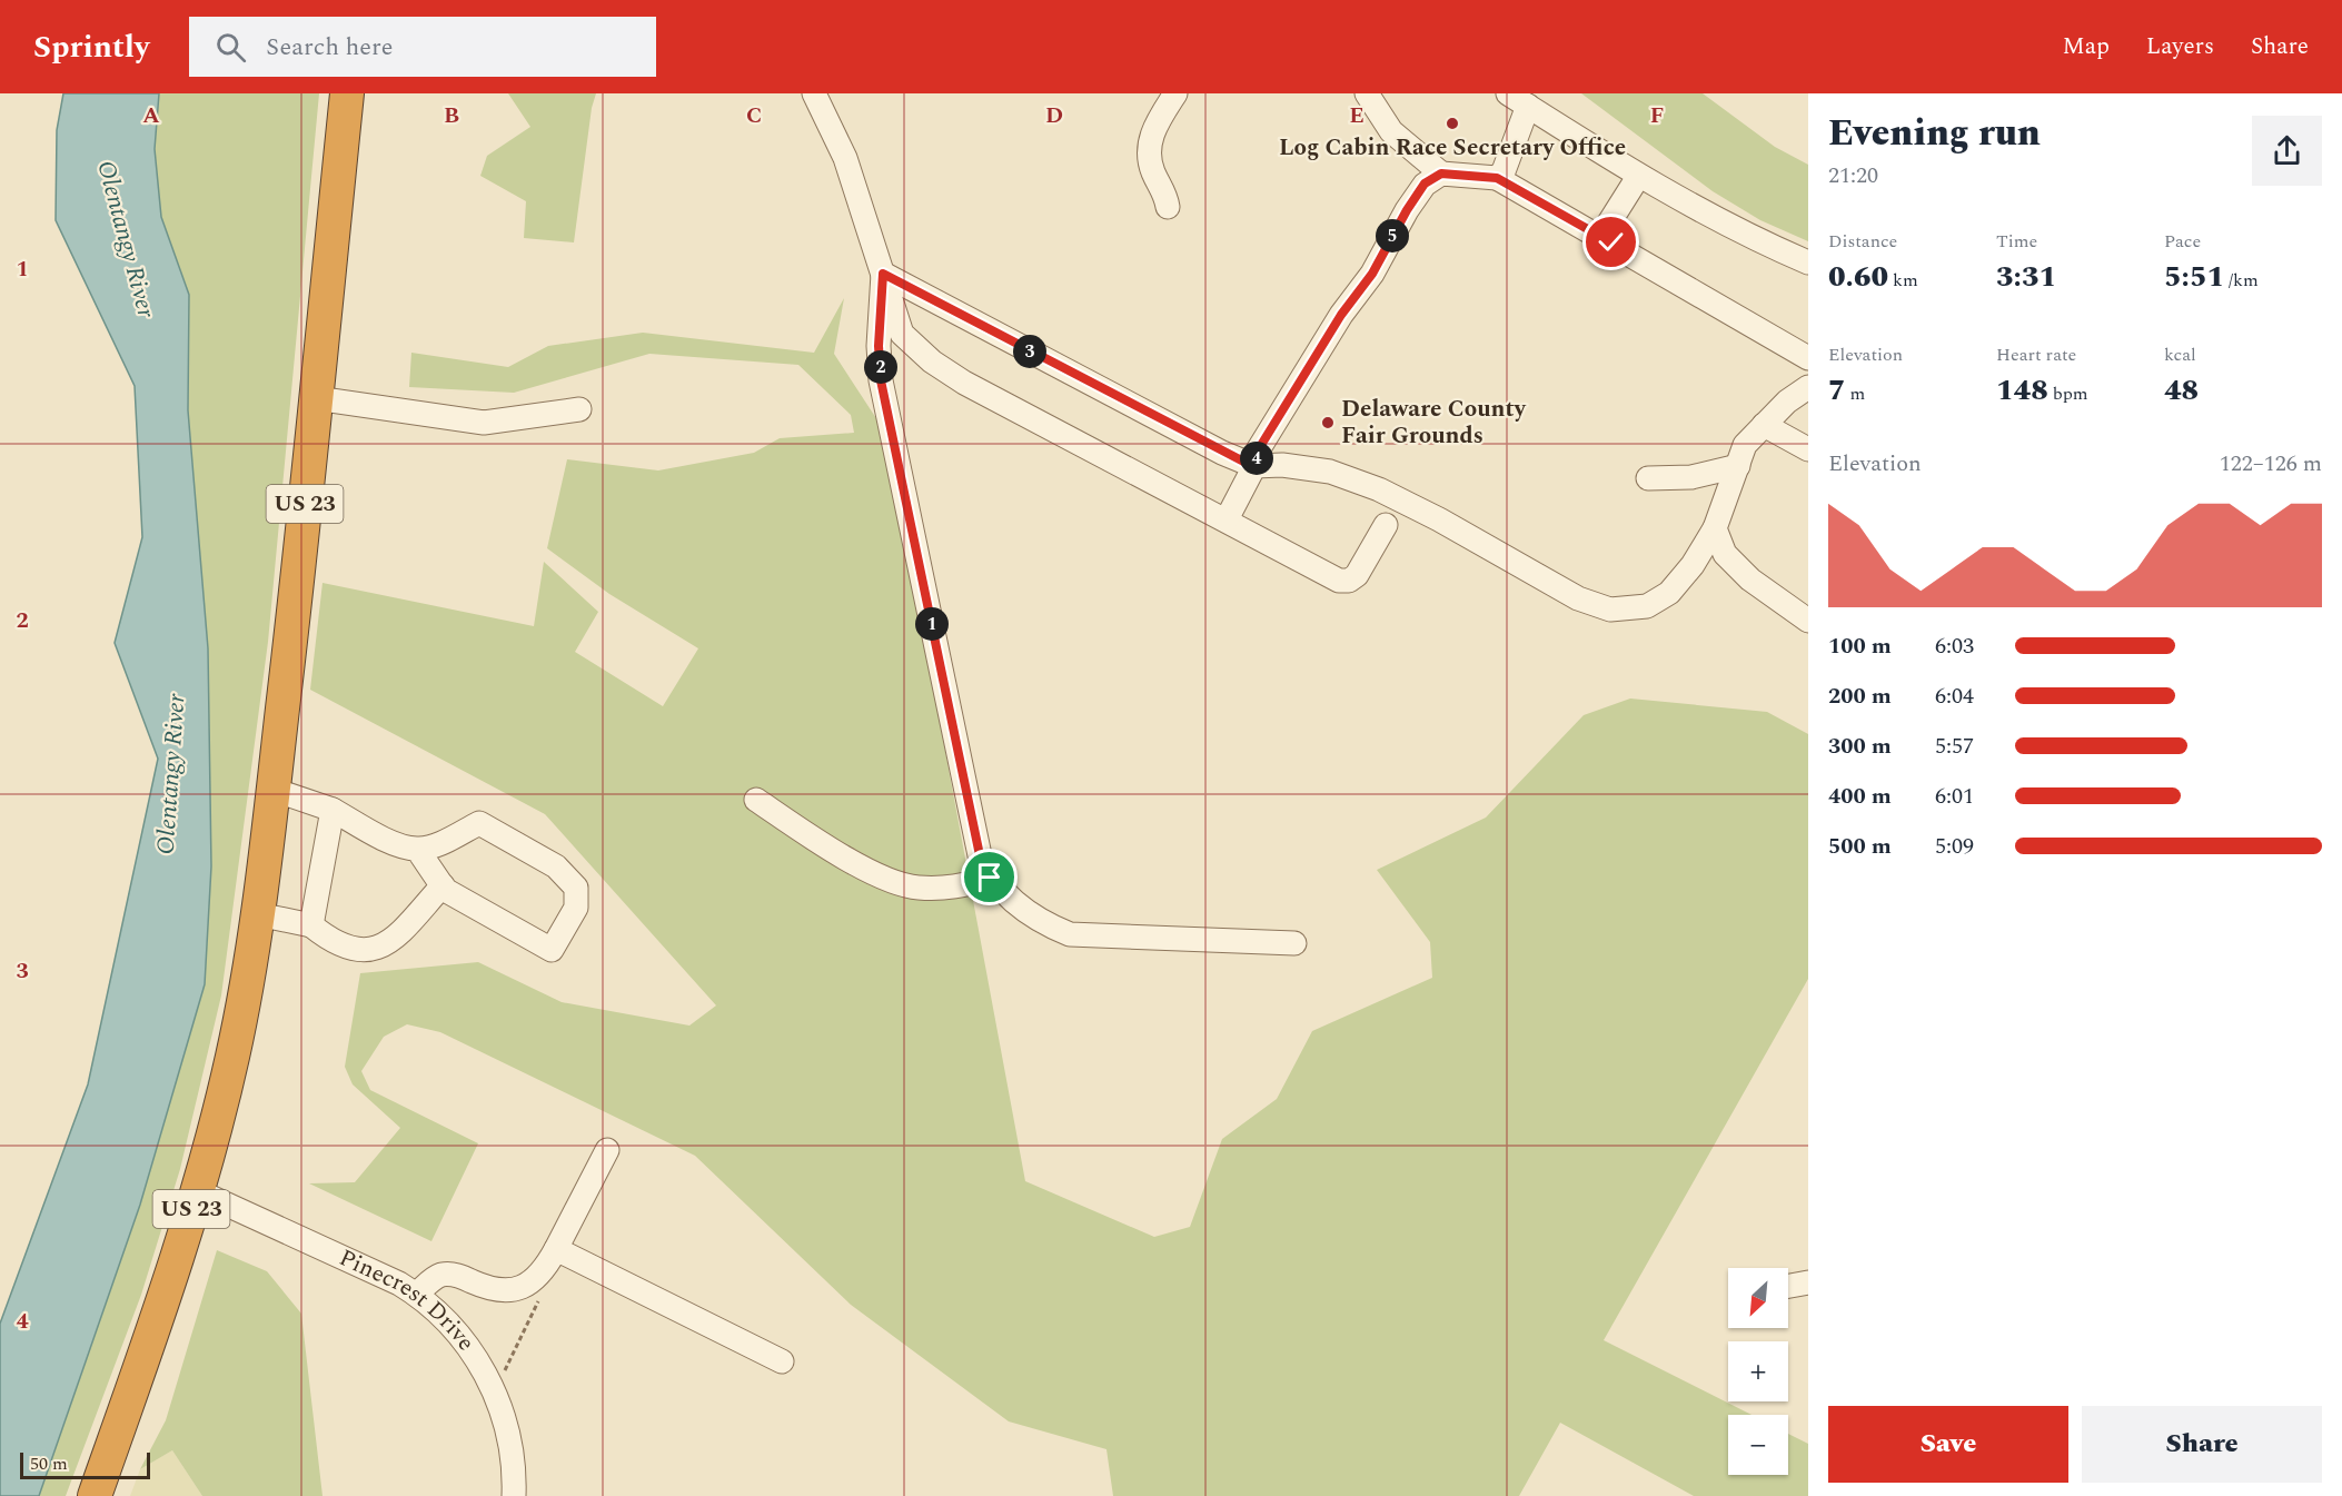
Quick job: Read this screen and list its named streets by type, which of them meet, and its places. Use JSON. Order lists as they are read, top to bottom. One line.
{"streets":{"highway":["US 23"],"street":["Pinecrest Drive"]},"crossings":[["US 23","Pinecrest Drive"]],"water":["Olentangy River"],"places":["Log Cabin Race Secretary Office","Delaware County Fair Grounds"],"scale_bar":"50 m","north":"bottom left","page":{"header":"Sprintly","search":"Search here","nav":["Map","Layers","Share"],"heading":["Evening run","21:20"],"stats":[["Distance","0.60 km"],["Time","3:31"],["Pace","5:51 /km"],["Elevation","7 m"],["Heart rate","148 bpm"],["kcal","48"]],"pins":["5","3","2","4","1"],"chart":["Elevation","122–126 m"],"list":[{"name":"100 m","note":"6:03"},{"name":"200 m","note":"6:04"},{"name":"300 m","note":"5:57"},{"name":"400 m","note":"6:01"},{"name":"500 m","note":"5:09"}],"map_buttons":["+","−"],"buttons":["Save","Share"],"scale":"50 m"},"grid":{"columns":["A","B","C","D","E","F"],"rows":["1","2","3","4"]}}
